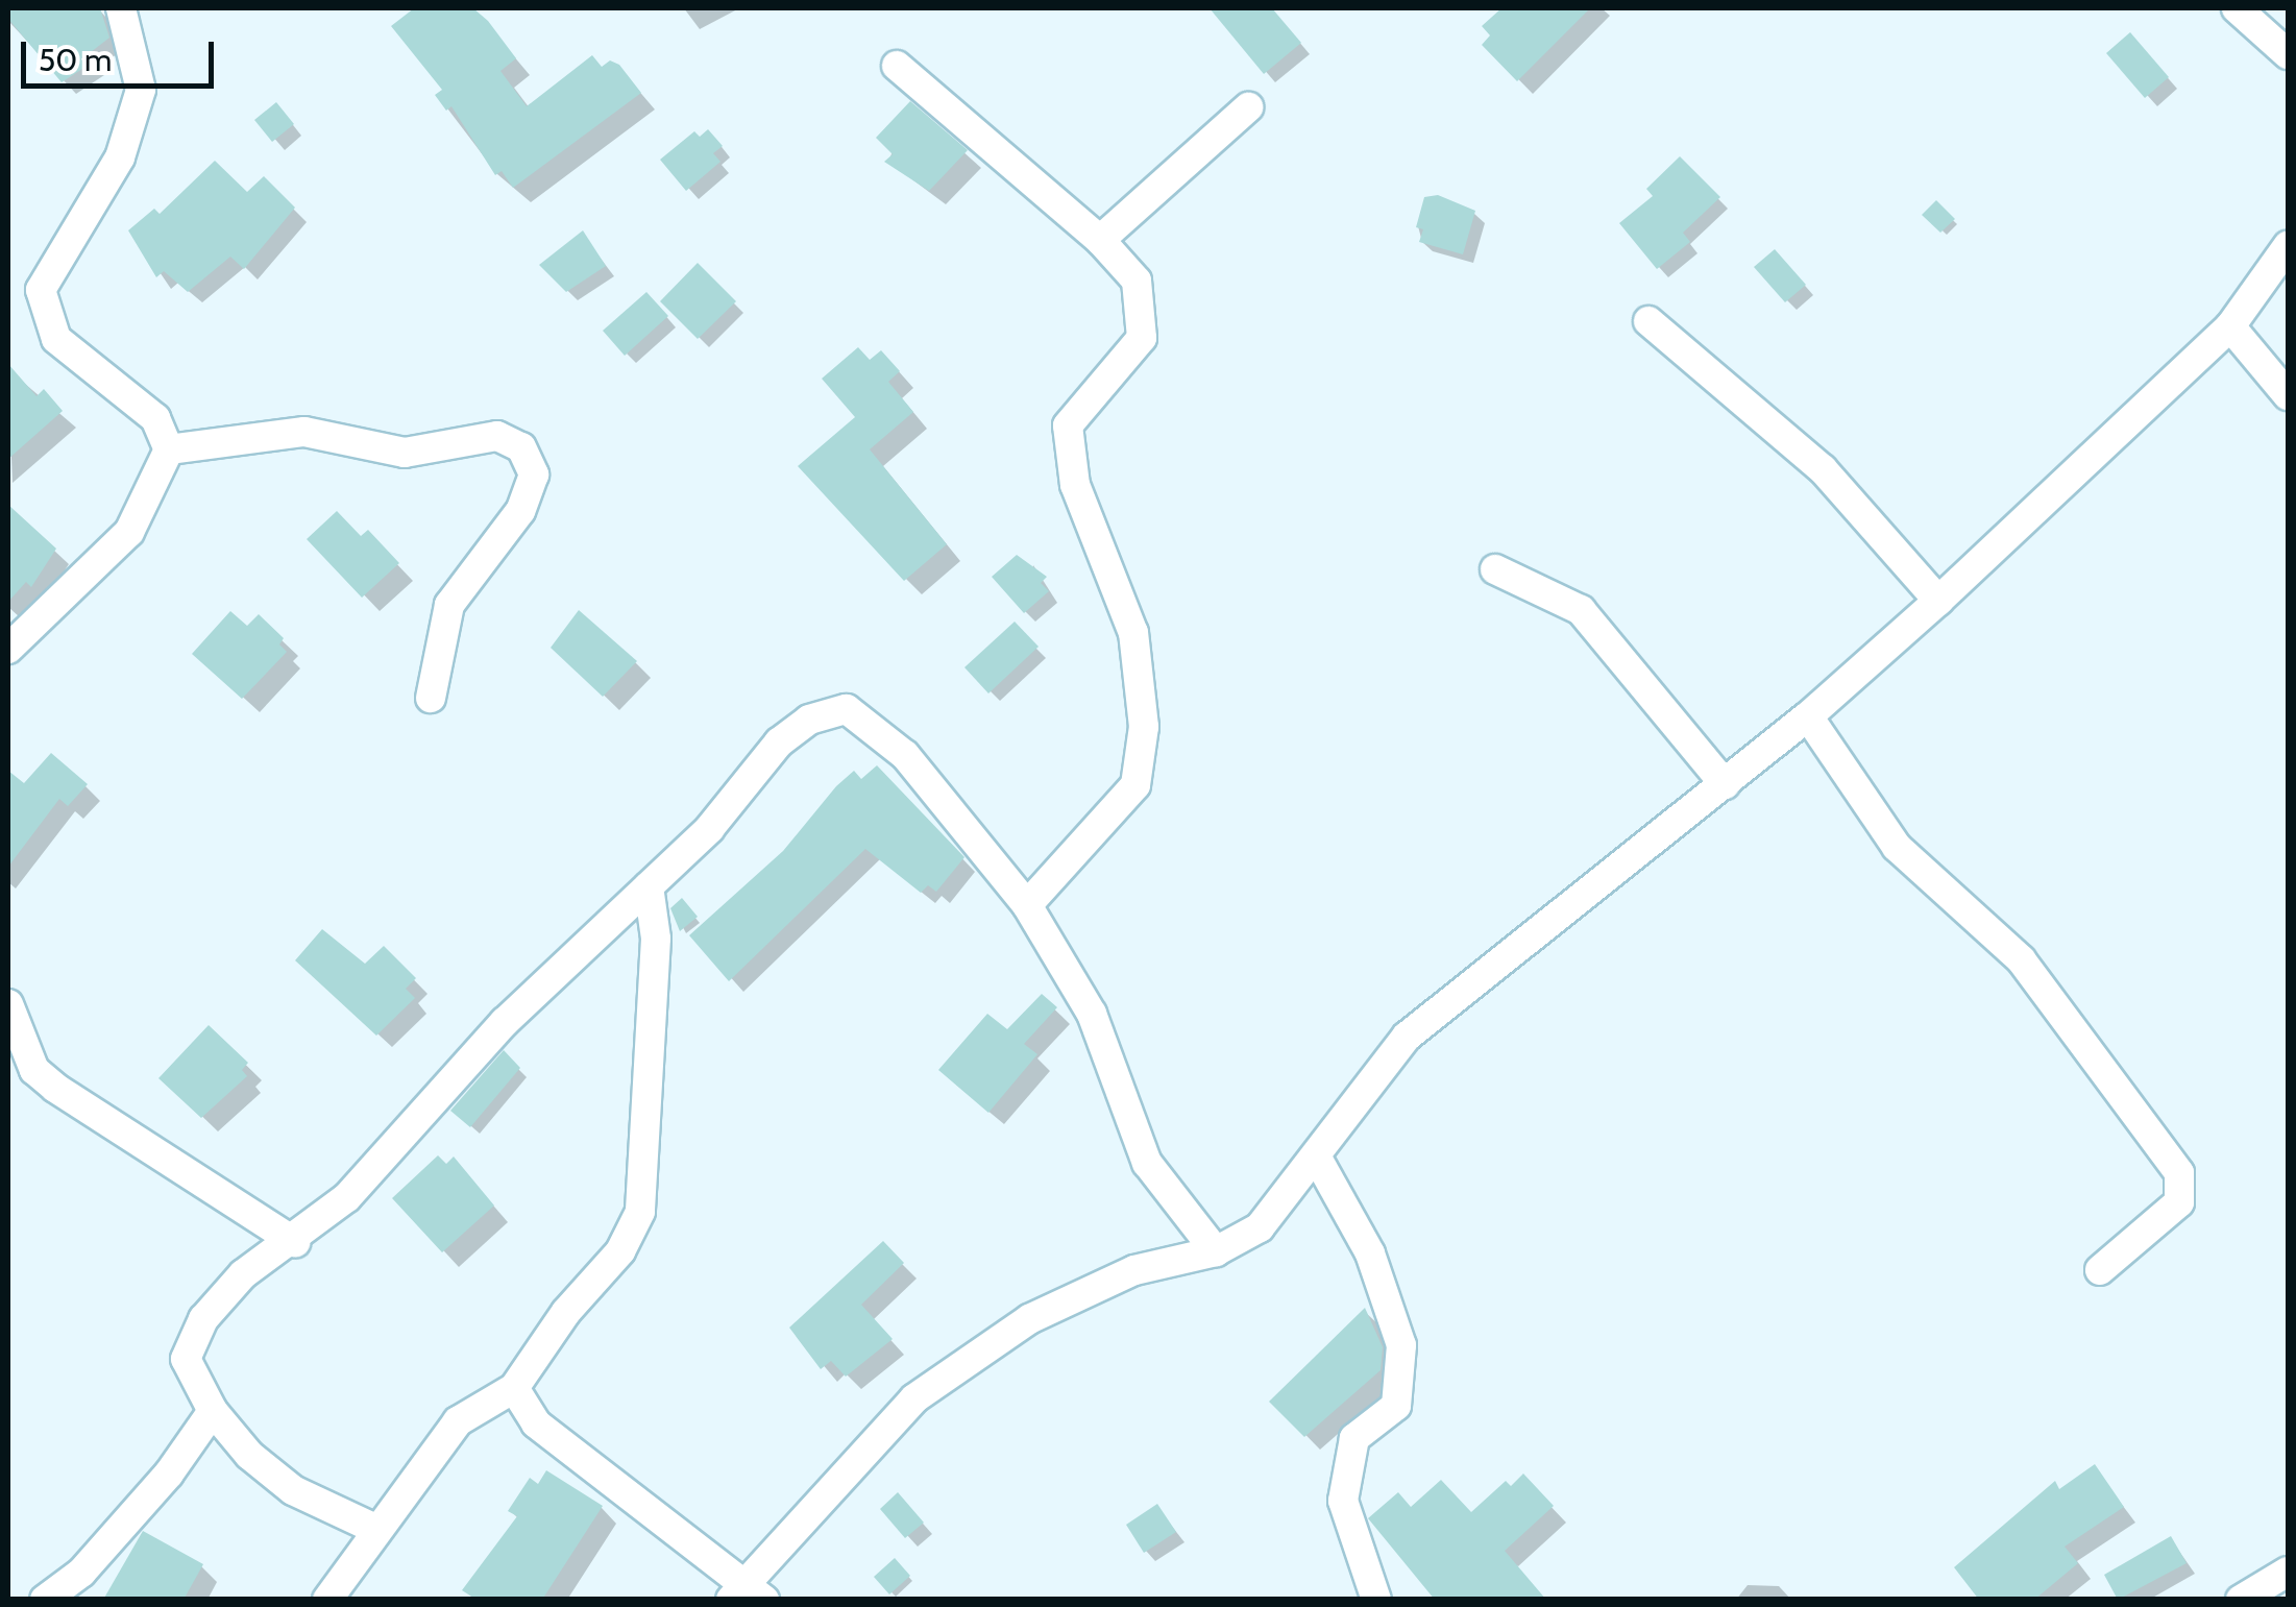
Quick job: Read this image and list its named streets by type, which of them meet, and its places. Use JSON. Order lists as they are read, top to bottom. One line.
{"scale_bar":"50 m"}
